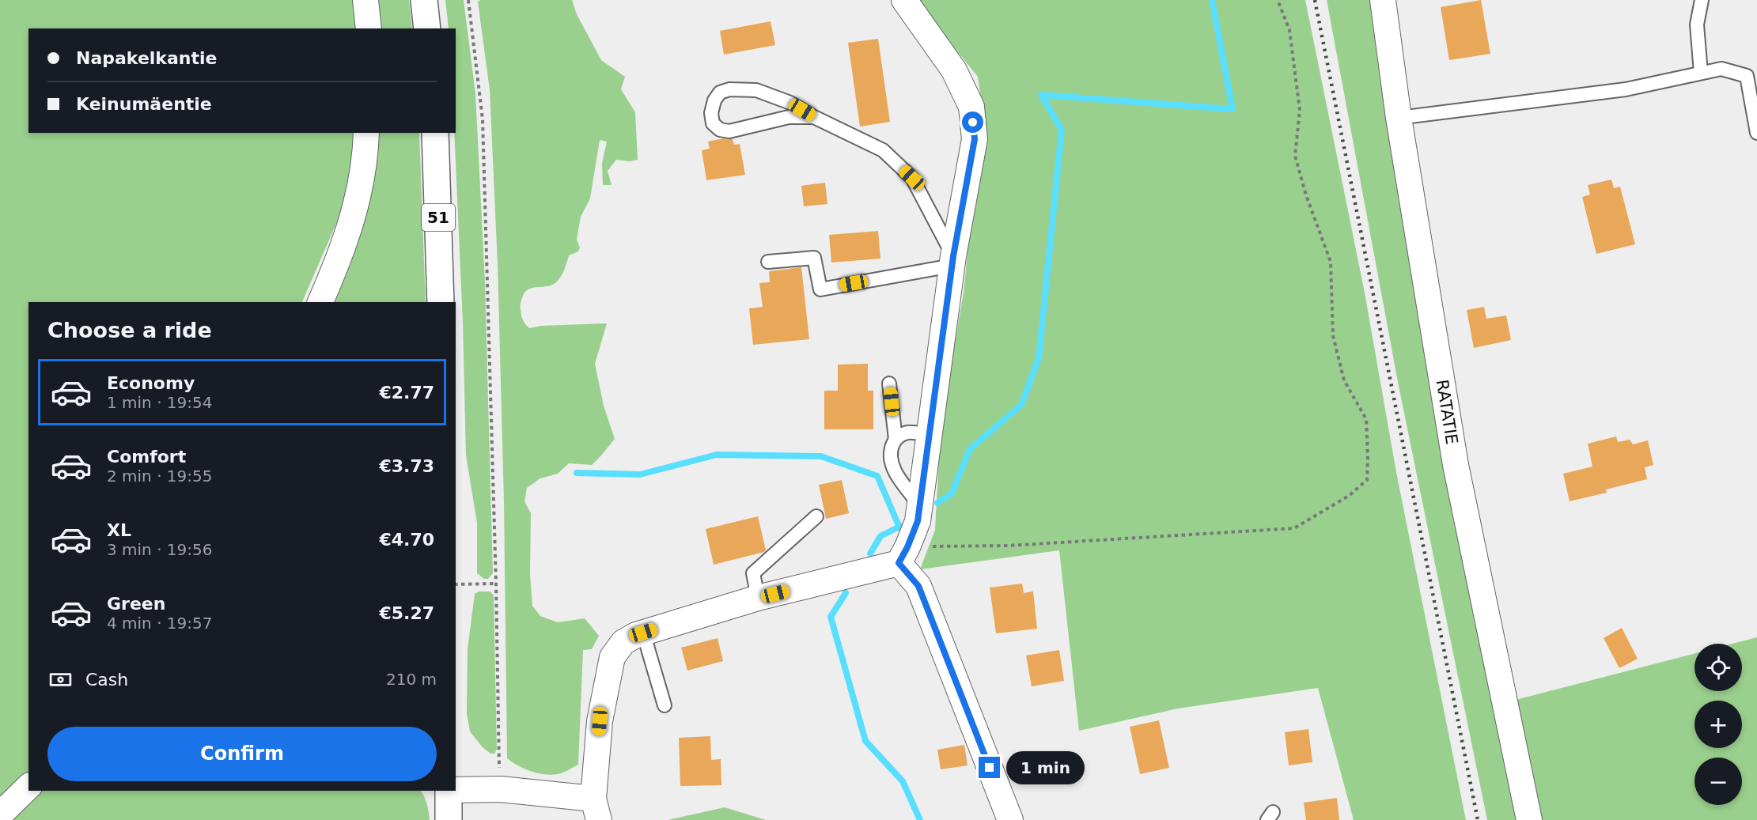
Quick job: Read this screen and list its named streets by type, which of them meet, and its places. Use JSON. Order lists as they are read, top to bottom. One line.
{"streets":{"main road":["51"],"street":["RATATIE"]},"page":{"banner":["Napakelkantie","Keinumäentie"],"heading":"Choose a ride","list":[{"name":"Economy","note":"1 min · 19:54","value":"€2.77"},{"name":"Comfort","note":"2 min · 19:55","value":"€3.73"},{"name":"XL","note":"3 min · 19:56","value":"€4.70"},{"name":"Green","note":"4 min · 19:57","value":"€5.27"}],"map_buttons":["+","−"],"pay":["Cash","210 m"],"buttons":"Confirm","bubble":"1 min"}}
